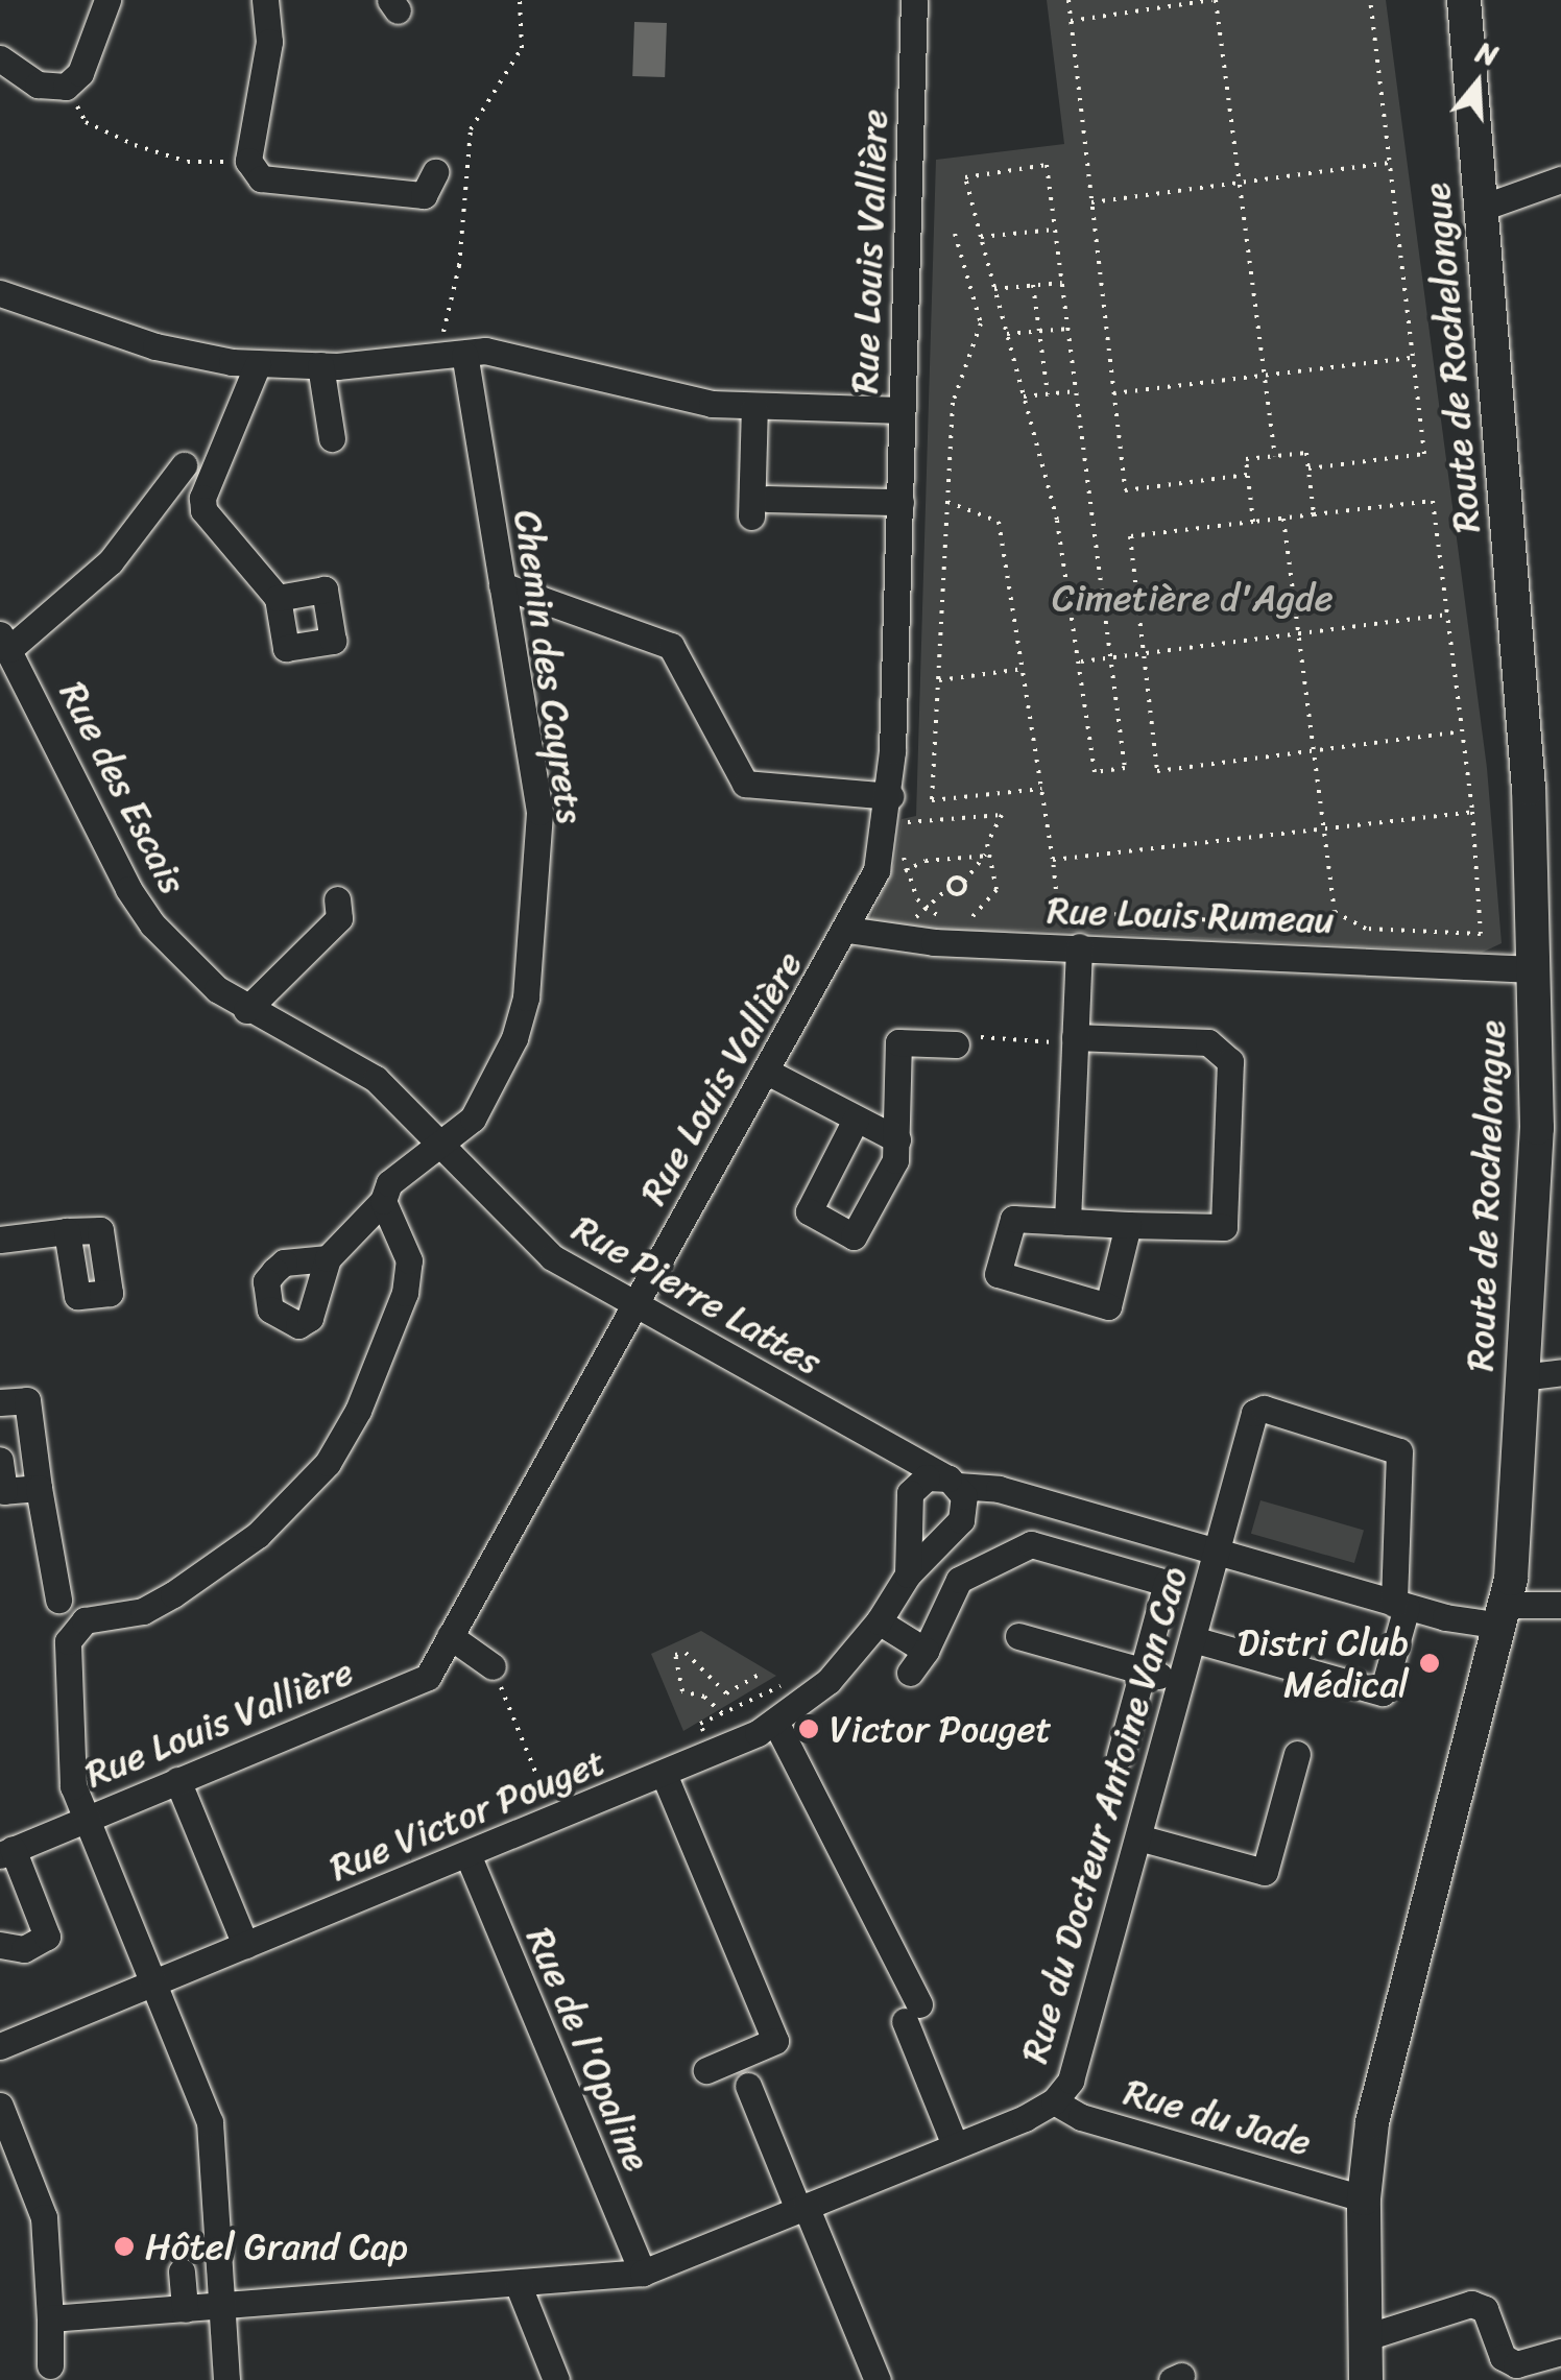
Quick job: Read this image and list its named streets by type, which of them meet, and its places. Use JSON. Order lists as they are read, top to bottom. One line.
{"streets":{"main road":["Route de Rochelongue"],"street":["Rue Louis Vallière","Chemin des Cayrets","Rue des Escais","Rue Louis Rumeau","Rue Pierre Lattes","Rue Victor Pouget","Rue du Docteur Antoine Van Cao","Rue de l'Opaline","Rue du Jade"]},"crossings":[["Rue Louis Vallière","Rue Louis Rumeau"],["Rue Louis Vallière","Rue Pierre Lattes"],["Route de Rochelongue","Rue Louis Rumeau"],["Route de Rochelongue","Rue Pierre Lattes"],["Route de Rochelongue","Rue du Jade"],["Chemin des Cayrets","Rue des Escais"],["Chemin des Cayrets","Rue Pierre Lattes"],["Rue des Escais","Rue Pierre Lattes"],["Rue Pierre Lattes","Rue du Docteur Antoine Van Cao"],["Rue Victor Pouget","Rue de l'Opaline"],["Rue du Docteur Antoine Van Cao","Rue de l'Opaline"],["Rue du Docteur Antoine Van Cao","Rue du Jade"]],"parks":["Cimetière d'Agde"],"places":["Distri Club Médical","Victor Pouget","Hôtel Grand Cap"],"north":"top"}
